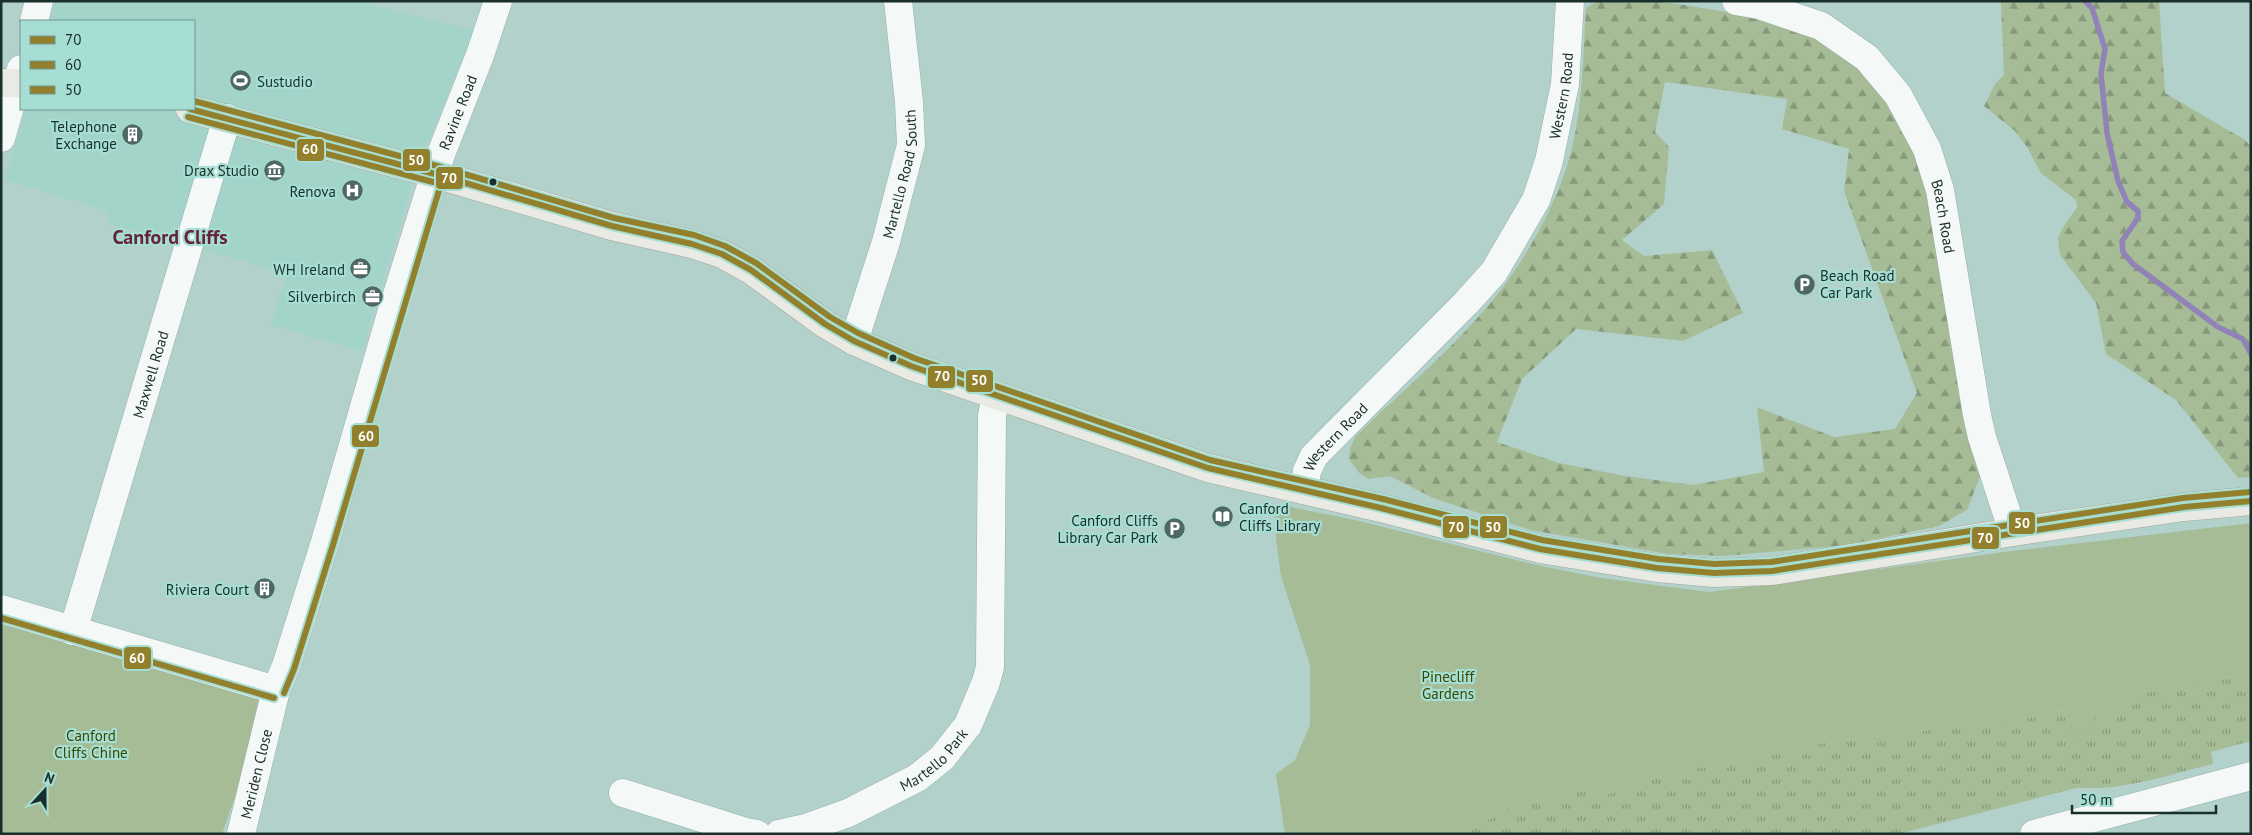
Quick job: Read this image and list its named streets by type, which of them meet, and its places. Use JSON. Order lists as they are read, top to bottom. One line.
{"streets":{"main road":["Western Road"],"street":["Ravine Road","Martello Road South","Beach Road","Maxwell Road","Martello Park","Meriden Close"]},"crossings":[["Western Road","Ravine Road"],["Western Road","Martello Road South"],["Western Road","Maxwell Road"],["Western Road","Martello Park"],["Ravine Road","Meriden Close"]],"districts":["Canford Cliffs"],"parks":["Pinecliff Gardens","Canford Cliffs Chine"],"places":{"sports":["Sustudio"],"building":["Telephone Exchange","Riviera Court"],"museum":["Drax Studio"],"hospital":["Renova"],"office":["WH Ireland","Silverbirch"],"parking":["Beach Road Car Park","Canford Cliffs Library Car Park"],"library":["Canford Cliffs Library"]},"lines":["transit line 50","transit line 70","transit line 60"],"legend":["70","60","50"],"scale_bar":"50 m","north":"top"}
